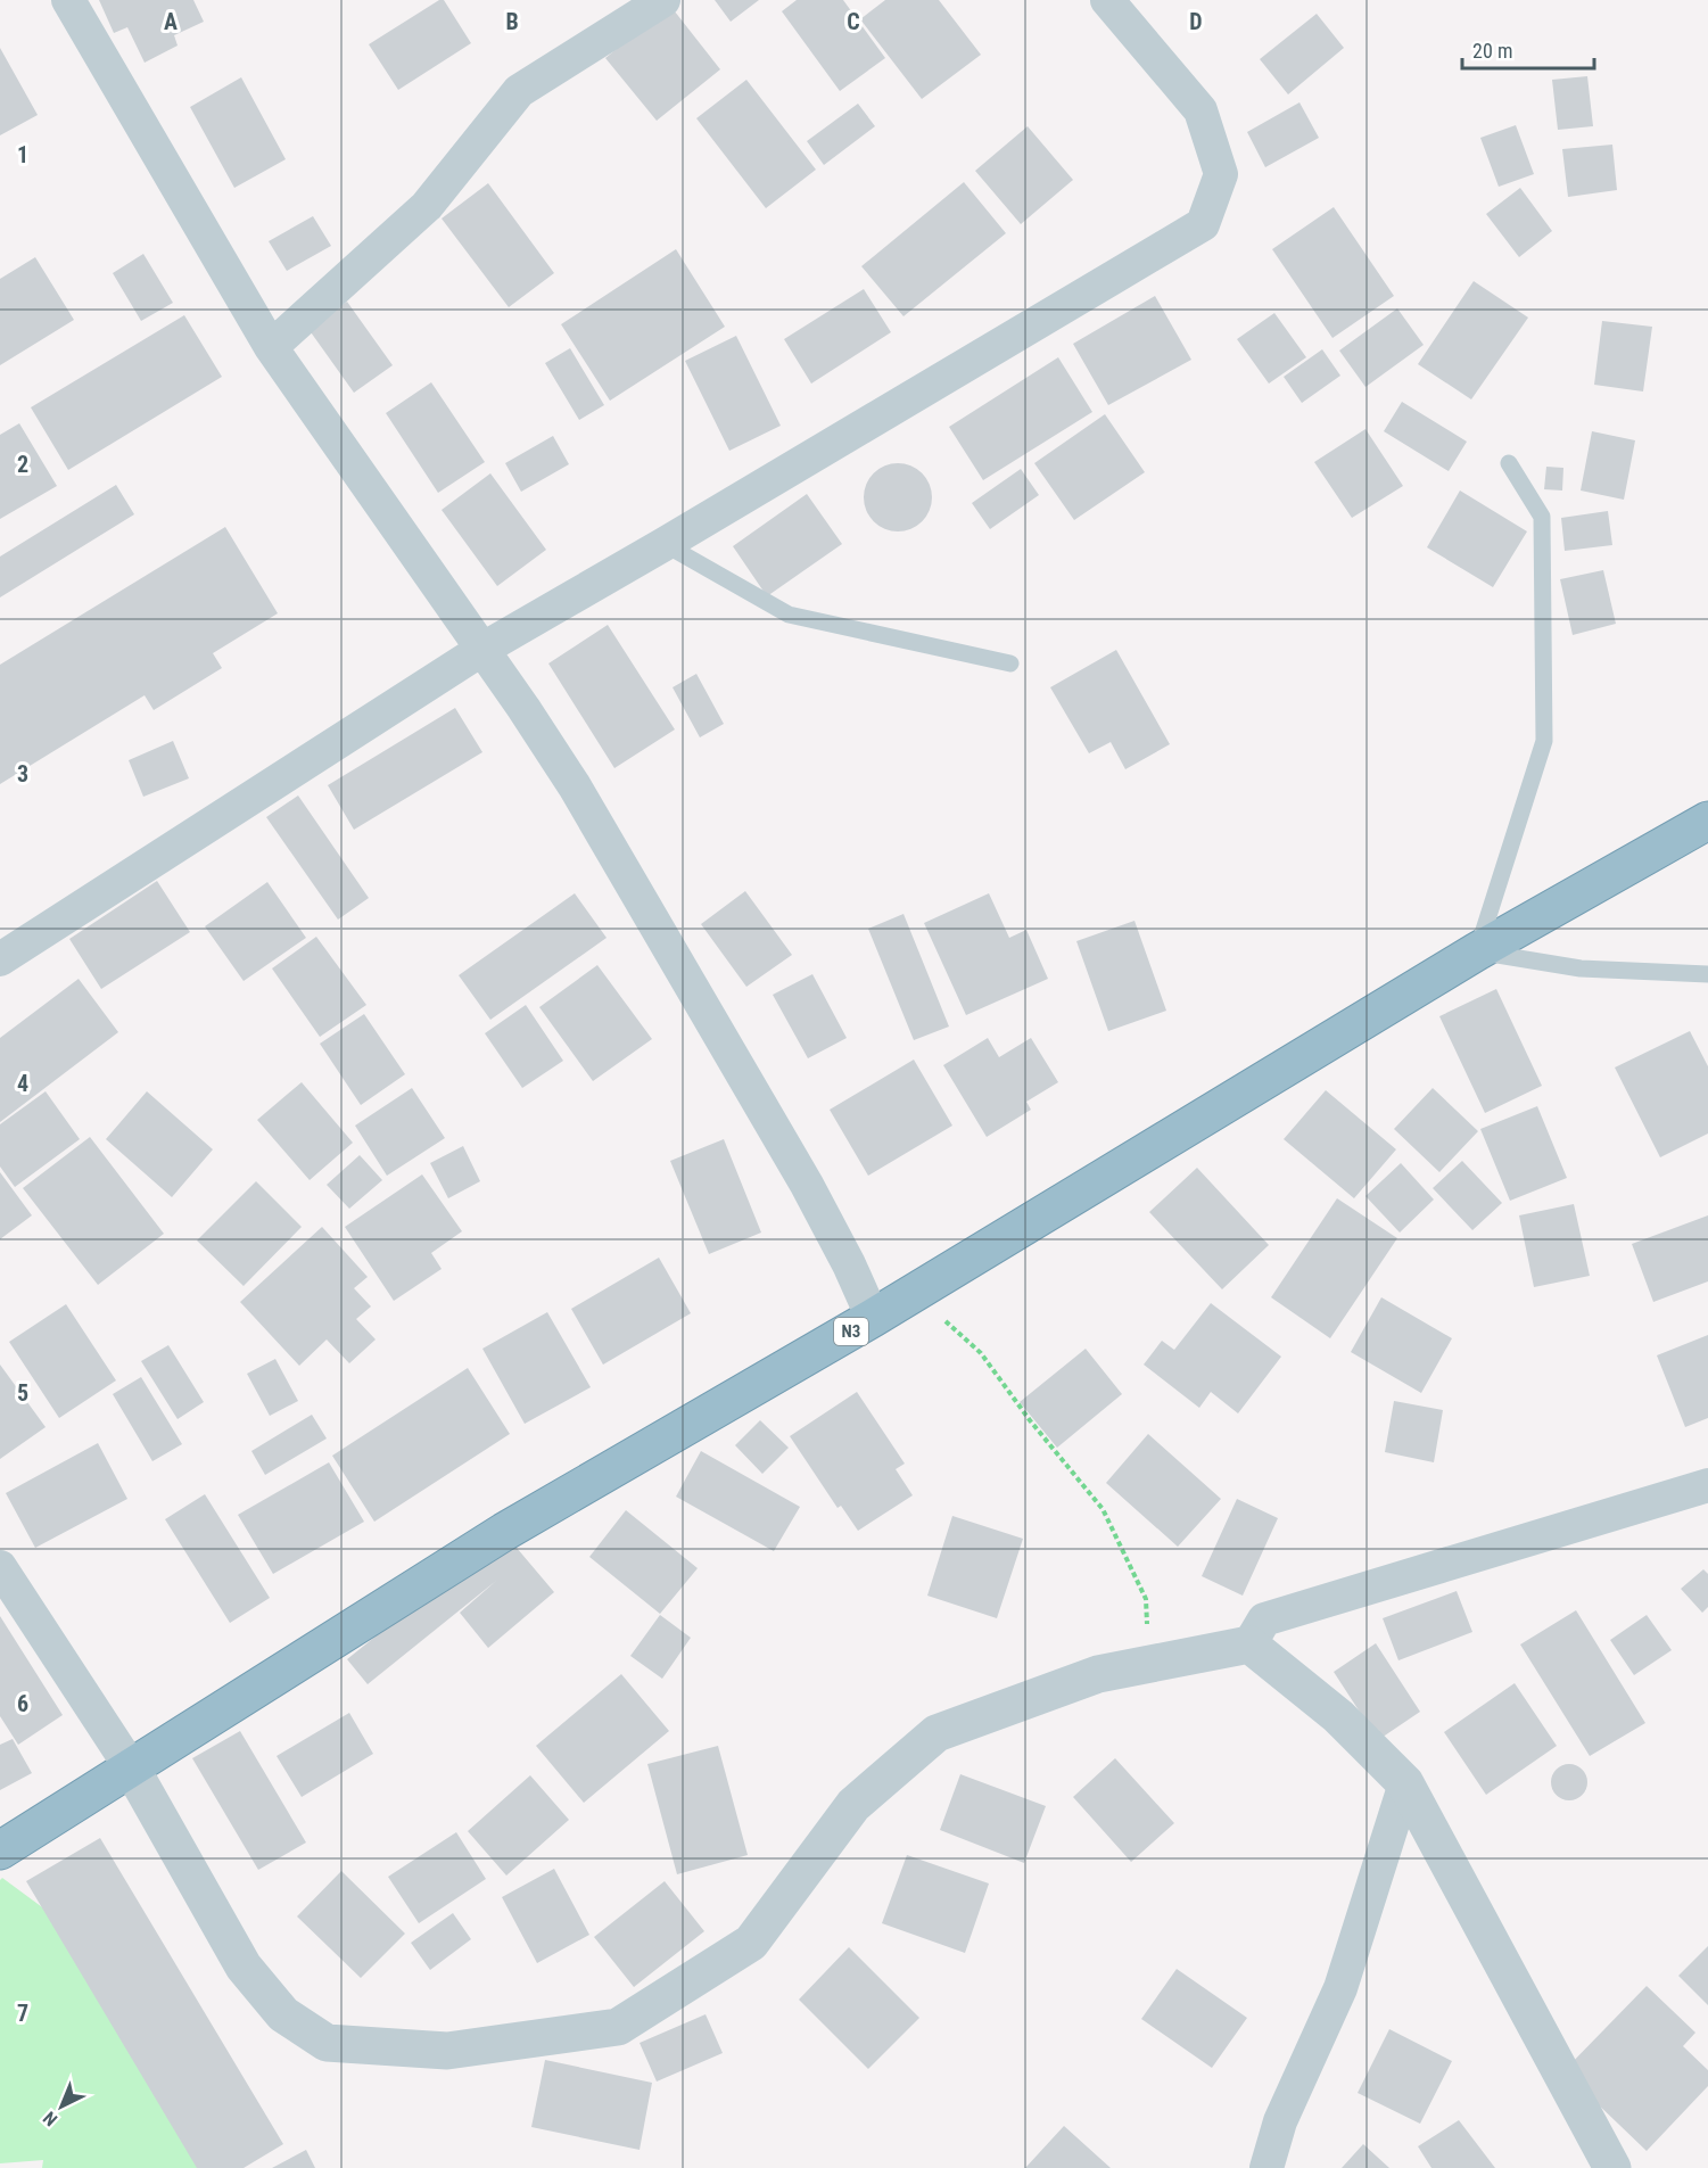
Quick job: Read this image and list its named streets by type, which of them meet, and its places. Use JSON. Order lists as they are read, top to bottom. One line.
{"streets":{"highway":["N3"]},"scale_bar":"20 m","north":"bottom left","grid":{"columns":["A","B","C","D"],"rows":["1","2","3","4","5","6","7"]}}
